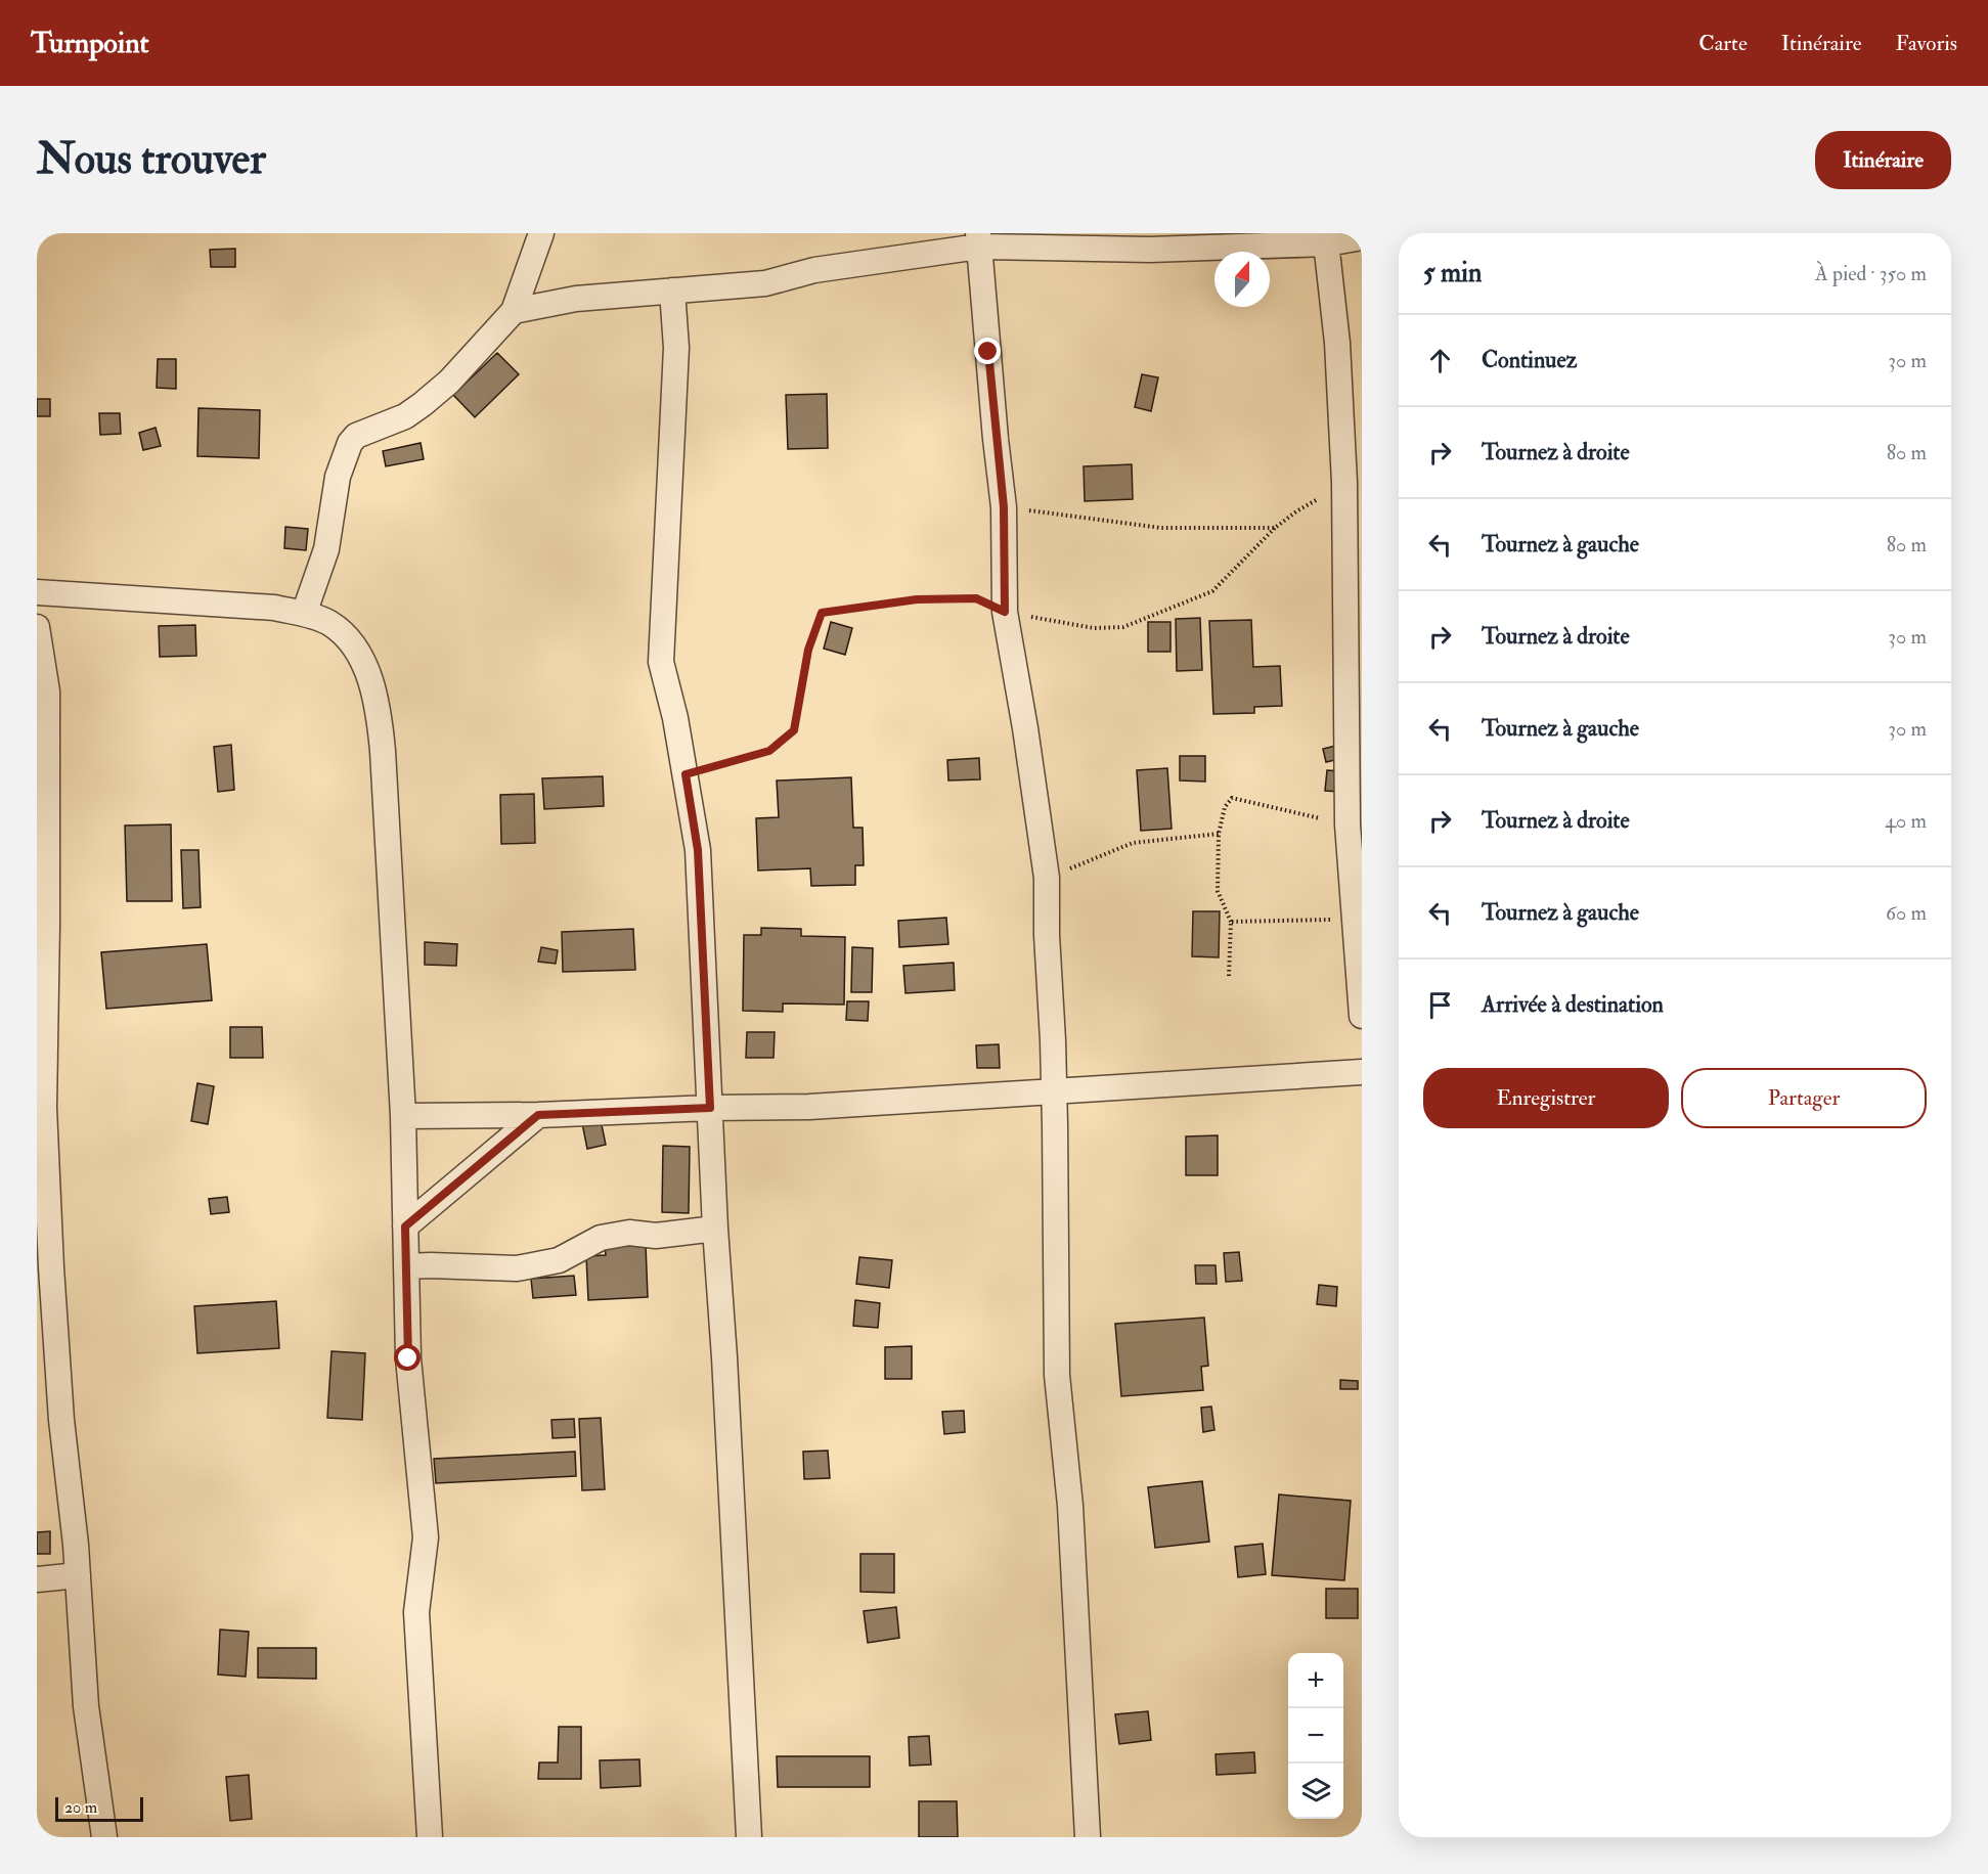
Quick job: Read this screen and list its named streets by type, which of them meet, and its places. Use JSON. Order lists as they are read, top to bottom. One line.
{"scale_bar":"20 m","north":"top","page":{"header":"Turnpoint","nav":["Carte","Itinéraire","Favoris"],"buttons":["Itinéraire",["Enregistrer","Partager"]],"title":"Nous trouver","heading":["5 min","À pied · 350 m"],"list":[["Continuez","30 m"],["Tournez à droite","80 m"],["Tournez à gauche","80 m"],["Tournez à droite","30 m"],["Tournez à gauche","30 m"],["Tournez à droite","40 m"],["Tournez à gauche","60 m"],"Arrivée à destination"],"map_buttons":["+","−"],"scale":"20 m"}}
